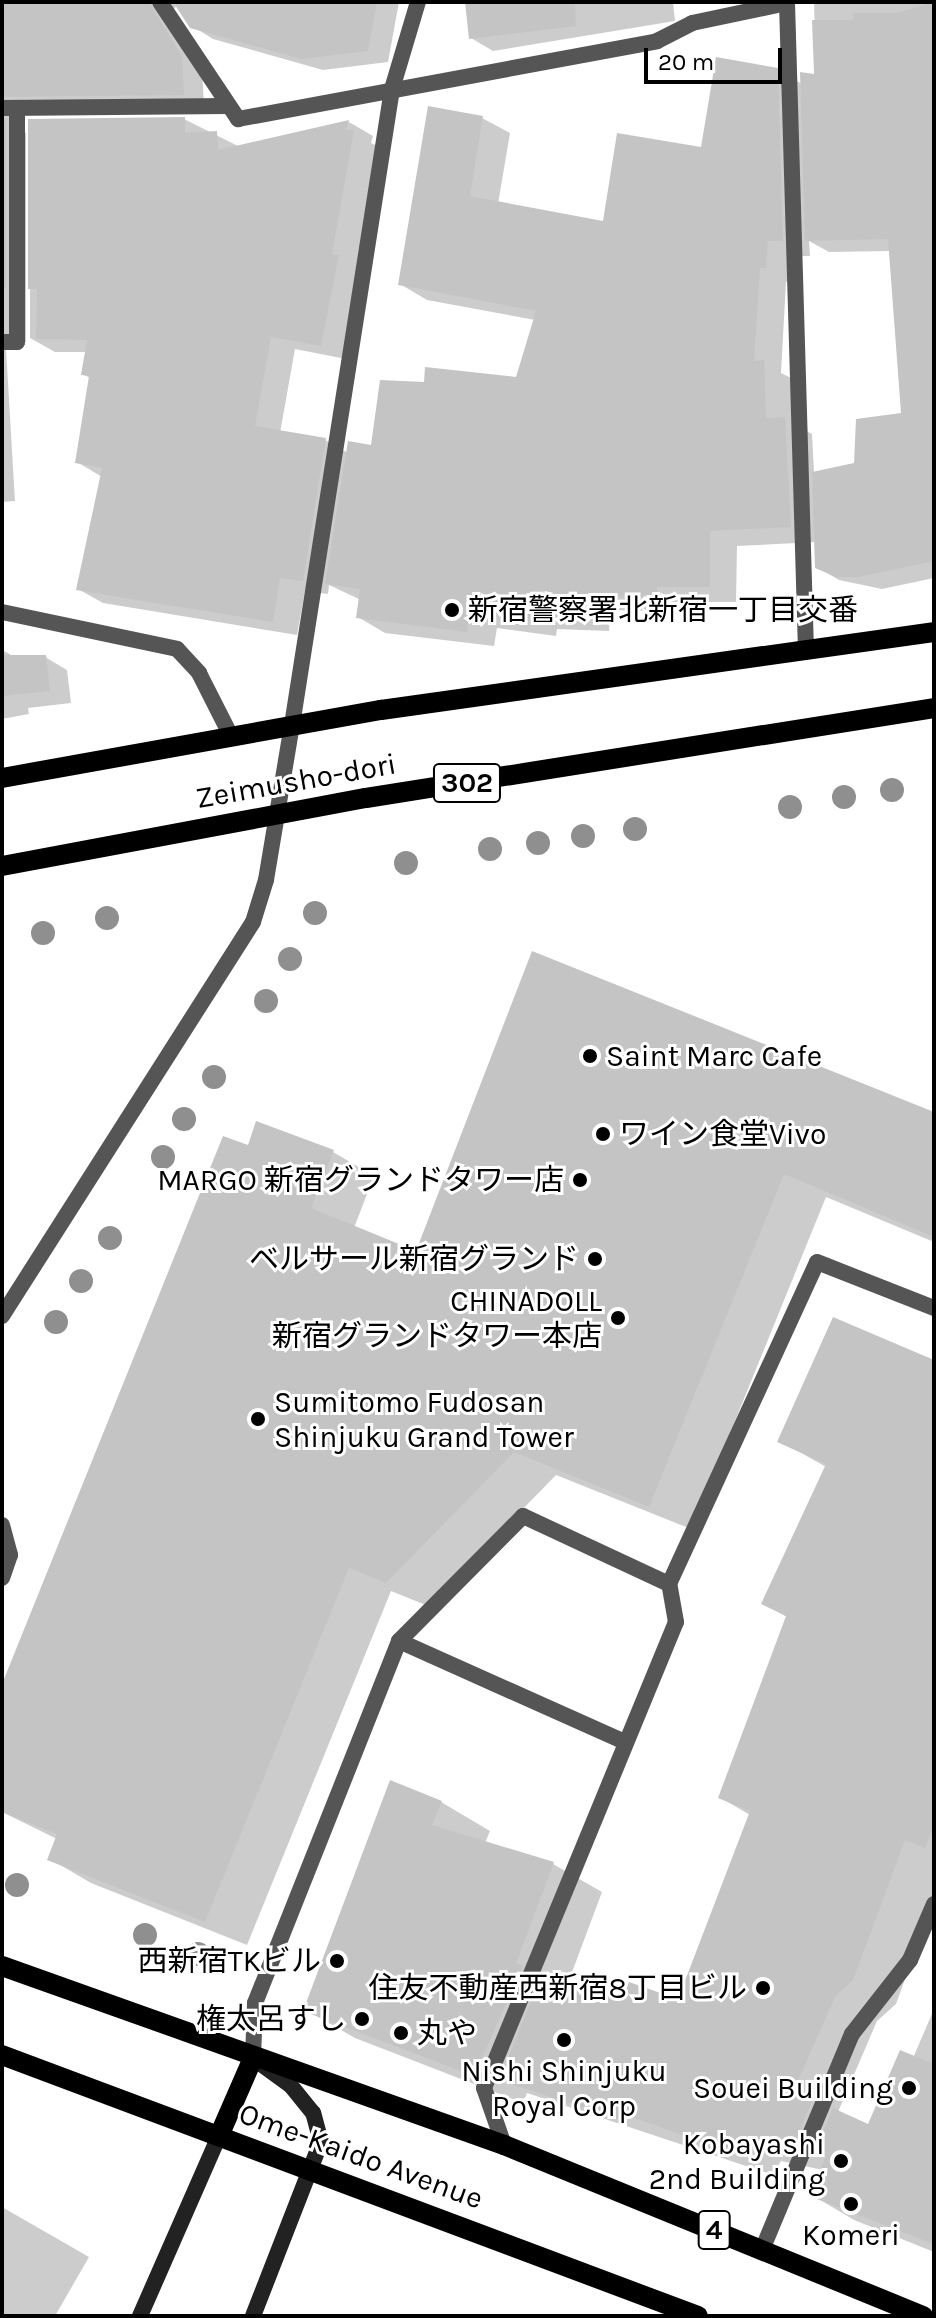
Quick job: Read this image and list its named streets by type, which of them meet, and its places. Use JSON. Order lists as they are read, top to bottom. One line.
{"streets":{"main road":["Zeimusho-dori","302","Ome-Kaido Avenue","4"]},"places":["新宿警察署北新宿一丁目交番","Saint Marc Cafe","ワイン食堂Vivo","MARGO 新宿グランドタワー店","ベルサール新宿グランド","CHINADOLL 新宿グランドタワー本店","Sumitomo Fudosan Shinjuku Grand Tower","西新宿TKビル","住友不動産西新宿8丁目ビル","権太呂すし","丸や","Nishi Shinjuku Royal Corp","Souei Building","Kobayashi 2nd Building","Komeri"],"scale_bar":"20 m"}
